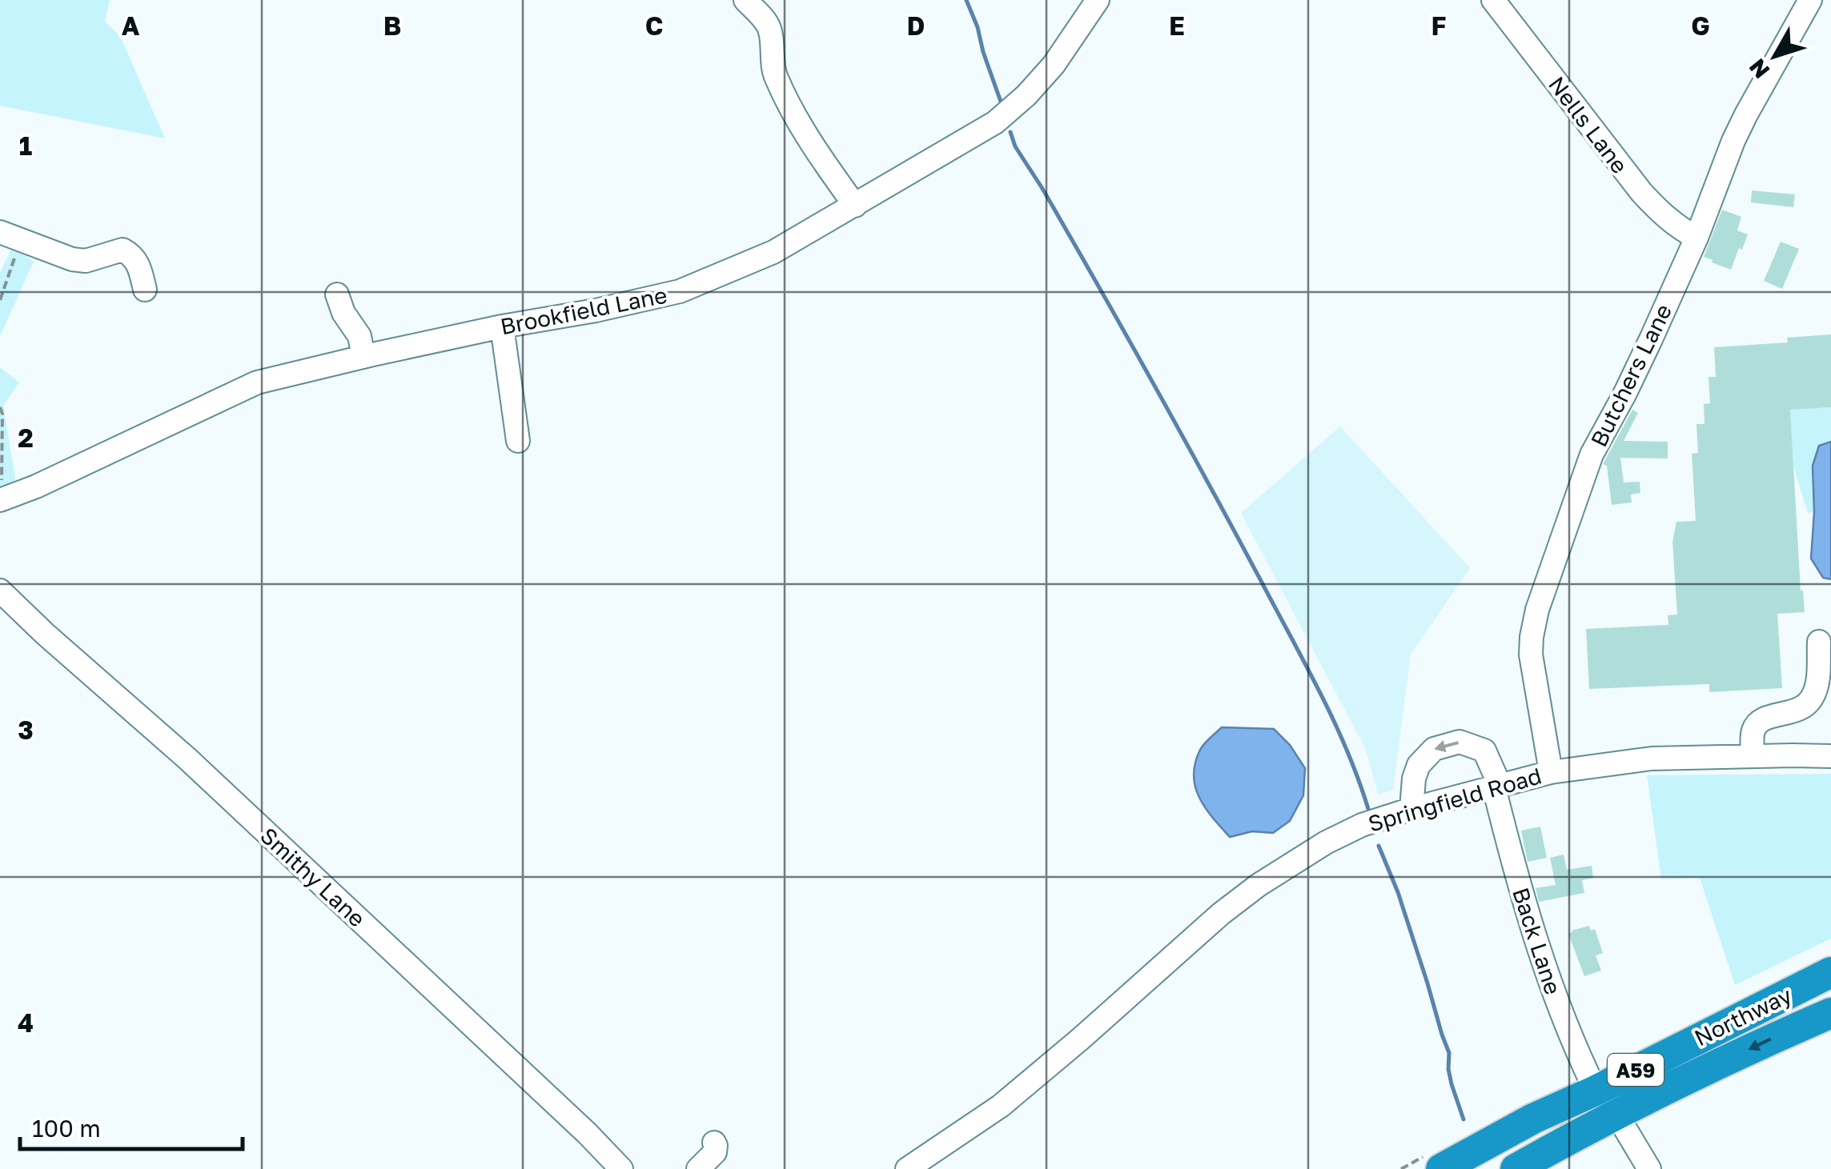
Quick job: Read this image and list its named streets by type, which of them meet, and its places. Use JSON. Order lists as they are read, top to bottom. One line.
{"streets":{"highway":["Northway","A59"],"street":["Nells Lane","Brookfield Lane","Butchers Lane","Springfield Road","Smithy Lane","Back Lane"]},"crossings":[["Nells Lane","Butchers Lane"],["Butchers Lane","Springfield Road"],["Springfield Road","Back Lane"],["Back Lane","Northway"],["Northway","A59"]],"scale_bar":"100 m","north":"bottom left","grid":{"columns":["A","B","C","D","E","F","G"],"rows":["1","2","3","4"]}}
